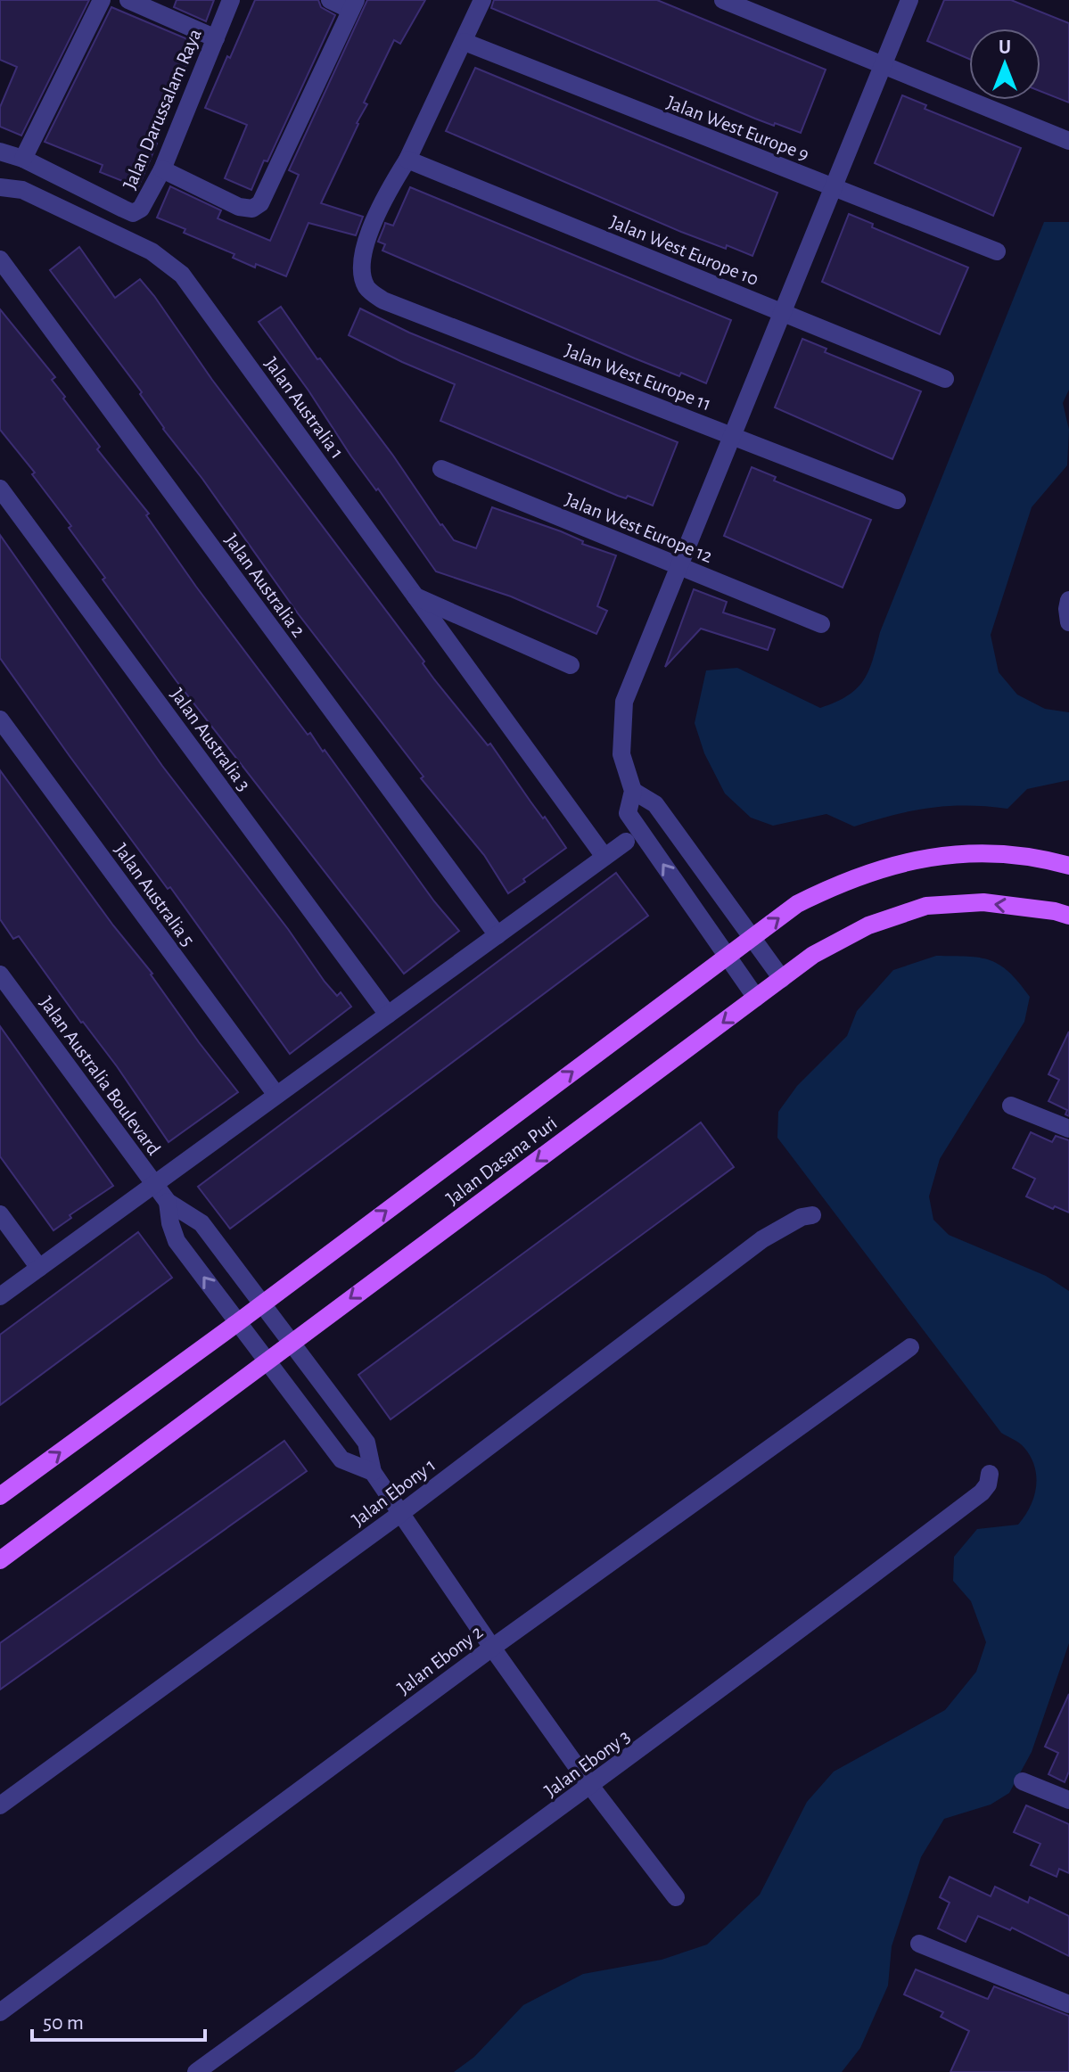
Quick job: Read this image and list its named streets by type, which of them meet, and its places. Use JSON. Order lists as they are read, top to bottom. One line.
{"streets":{"main road":["Jalan Dasana Puri"],"street":["Jalan Darussalam Raya","Jalan West Europe 9","Jalan West Europe 10","Jalan West Europe 11","Jalan Australia 1","Jalan West Europe 12","Jalan Australia 2","Jalan Australia 3","Jalan Australia 5","Jalan Australia Boulevard","Jalan Ebony 1","Jalan Ebony 2","Jalan Ebony 3"]},"crossings":[["Jalan West Europe 10","Jalan West Europe 11"]],"scale_bar":"50 m","north":"top"}
